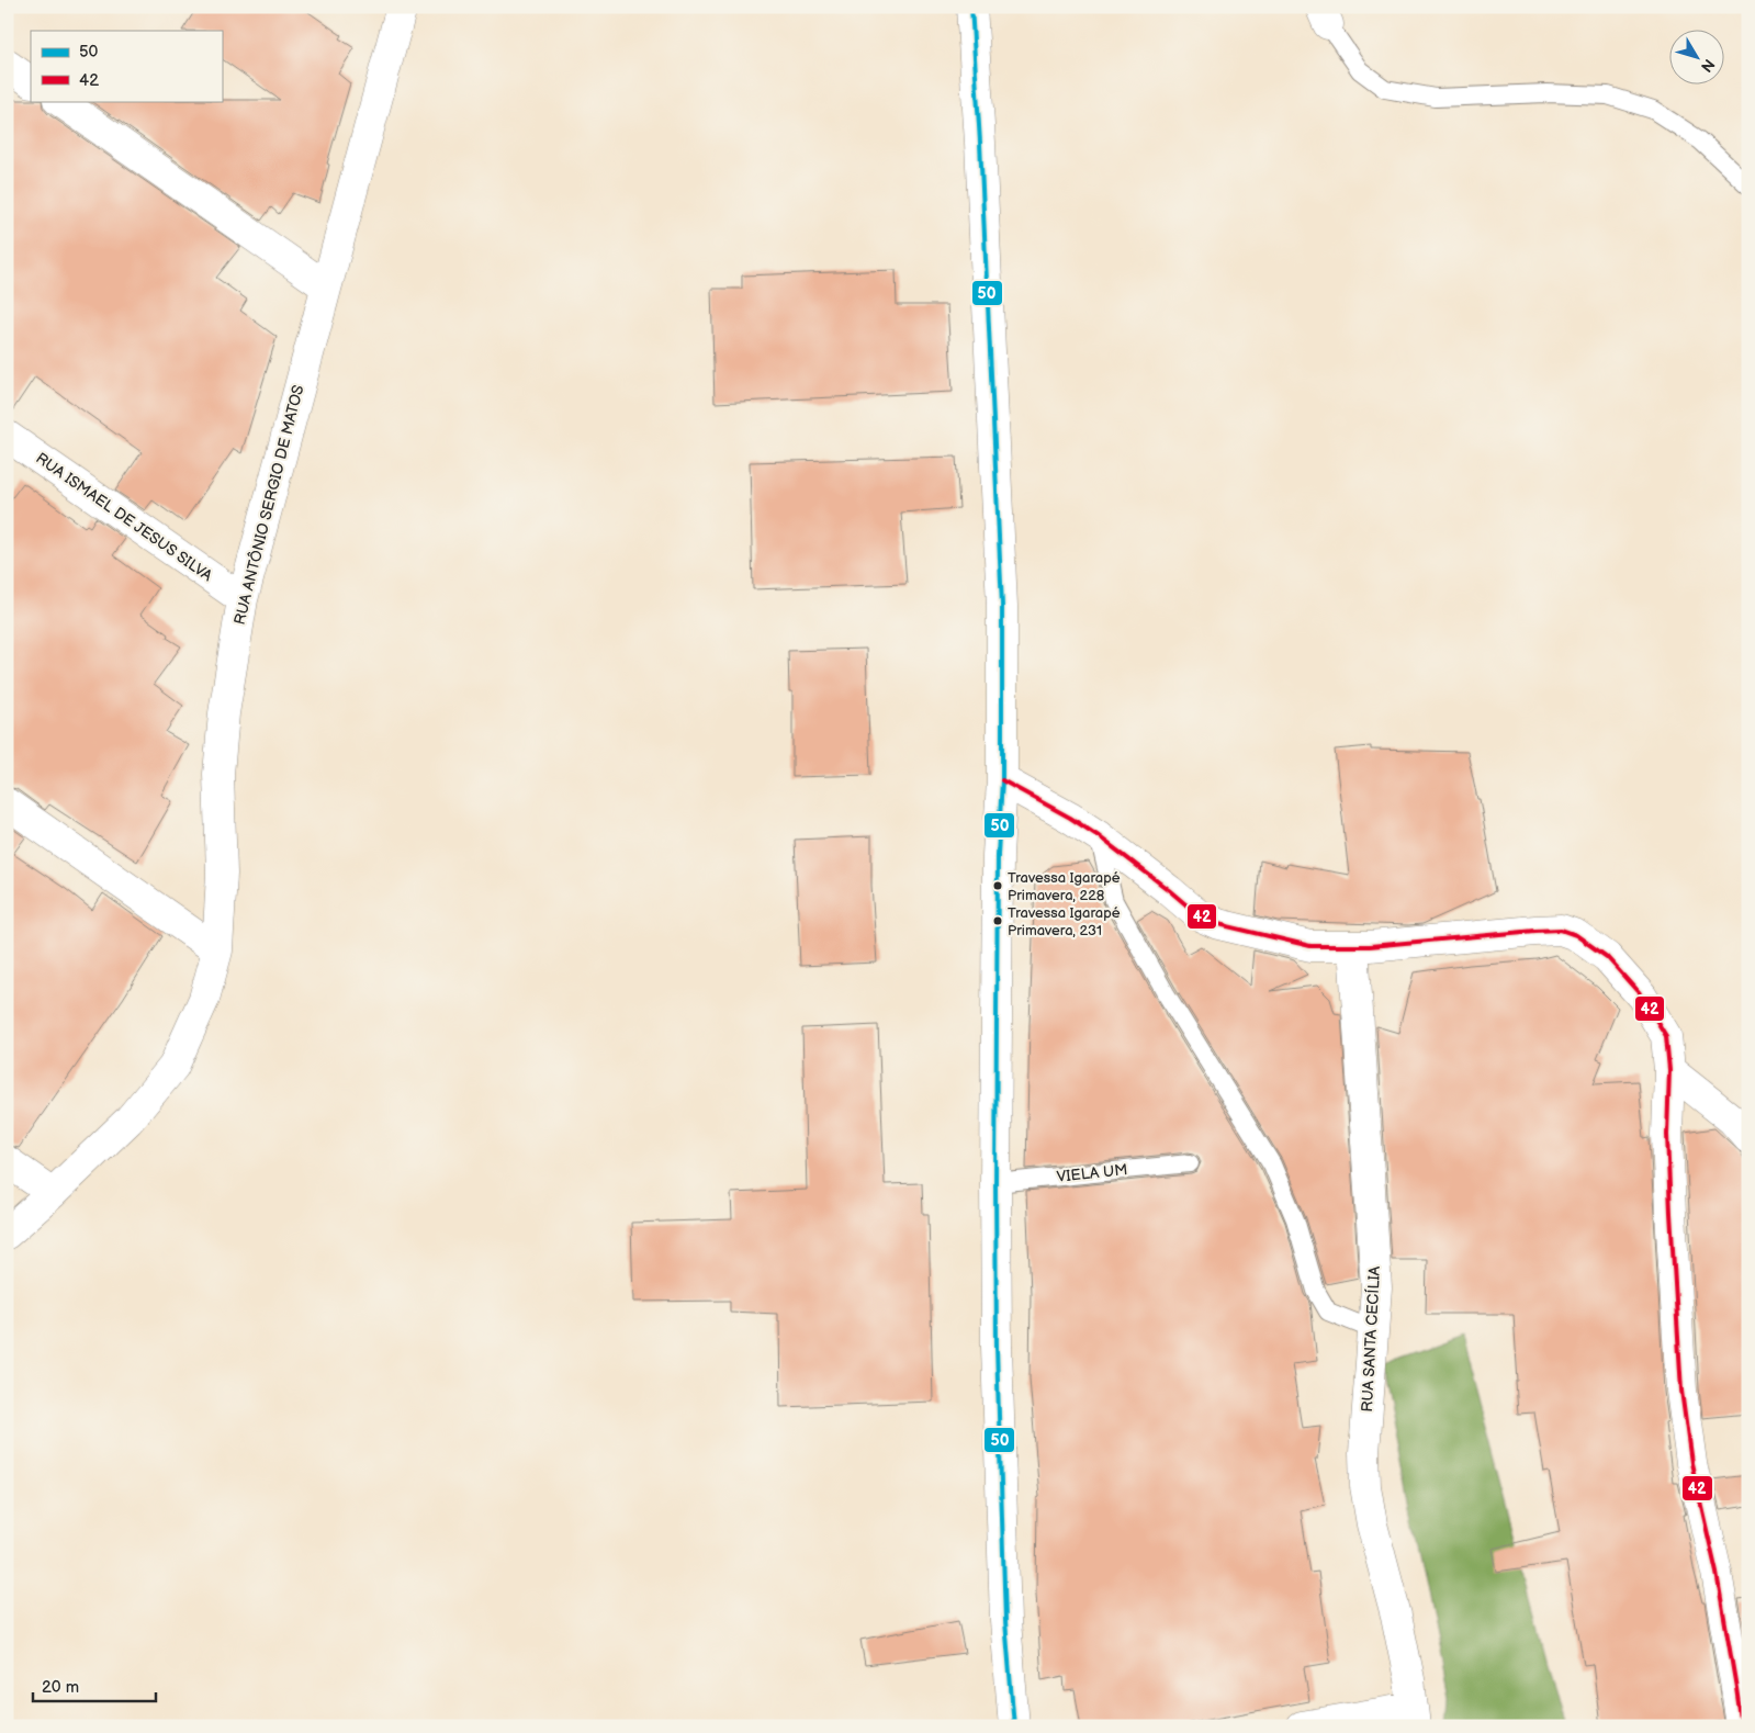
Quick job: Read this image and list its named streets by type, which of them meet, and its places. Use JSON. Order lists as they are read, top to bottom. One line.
{"streets":{"street":["RUA ANTÔNIO SERGIO DE MATOS","RUA ISMAEL DE JESUS SILVA","RUA SANTA CECÍLIA"],"lane":["VIELA UM"]},"crossings":[["RUA ANTÔNIO SERGIO DE MATOS","RUA ISMAEL DE JESUS SILVA"]],"places":["Travessa Igarapé Primavera, 228","Travessa Igarapé Primavera, 231"],"lines":["transit line 50","transit line 42"],"legend":["50","42"],"scale_bar":"20 m","north":"bottom right"}
